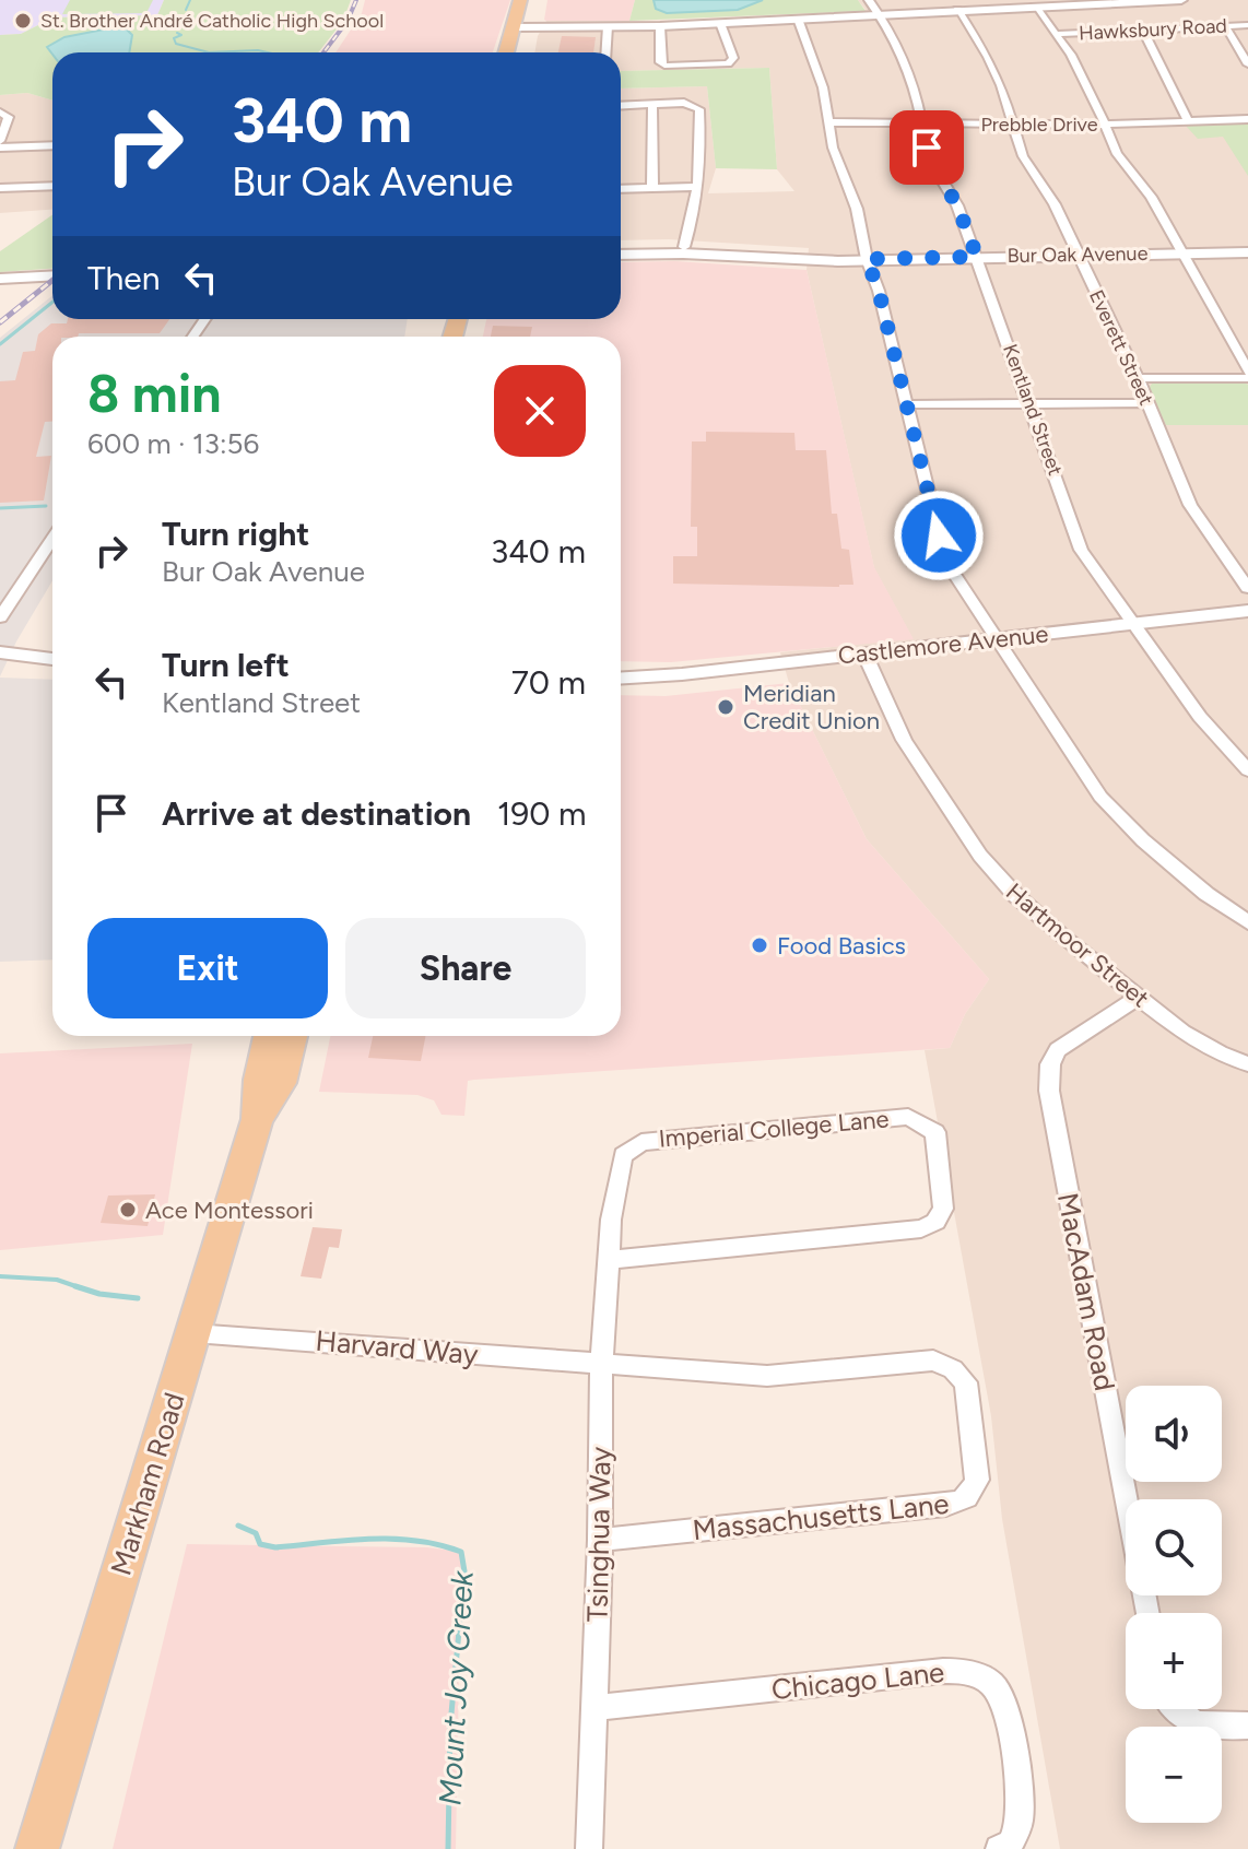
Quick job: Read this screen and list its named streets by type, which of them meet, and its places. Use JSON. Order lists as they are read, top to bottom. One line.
{"streets":{"main road":["Markham Road"],"street":["Hawksbury Road","Prebble Drive","Bur Oak Avenue","Everett Street","Kentland Street","Castlemore Avenue","Hartmoor Street","Imperial College Lane","MacAdam Road","Harvard Way","Massachusetts Lane","Tsinghua Way","Chicago Lane"]},"crossings":[["Prebble Drive","Everett Street"],["Prebble Drive","Kentland Street"],["Bur Oak Avenue","Everett Street"],["Bur Oak Avenue","Kentland Street"],["Kentland Street","Castlemore Avenue"],["Castlemore Avenue","Hartmoor Street"],["Hartmoor Street","MacAdam Road"],["Imperial College Lane","Tsinghua Way"],["Harvard Way","Markham Road"],["Harvard Way","Massachusetts Lane"],["Harvard Way","Tsinghua Way"],["Massachusetts Lane","Tsinghua Way"],["Tsinghua Way","Chicago Lane"]],"water":["Mount Joy Creek"],"places":["St. Brother André Catholic High School","Meridian Credit Union","Food Basics","Ace Montessori"],"page":{"turn":["340 m","Bur Oak Avenue"],"then":"Then","heading":["8 min","600 m · 13:56"],"list":[{"name":"Turn right","note":"Bur Oak Avenue","value":"340 m"},{"name":"Turn left","note":"Kentland Street","value":"70 m"},{"name":"Arrive at destination","value":"190 m"}],"buttons":["Exit","Share"],"map_buttons":["+","−"]}}
